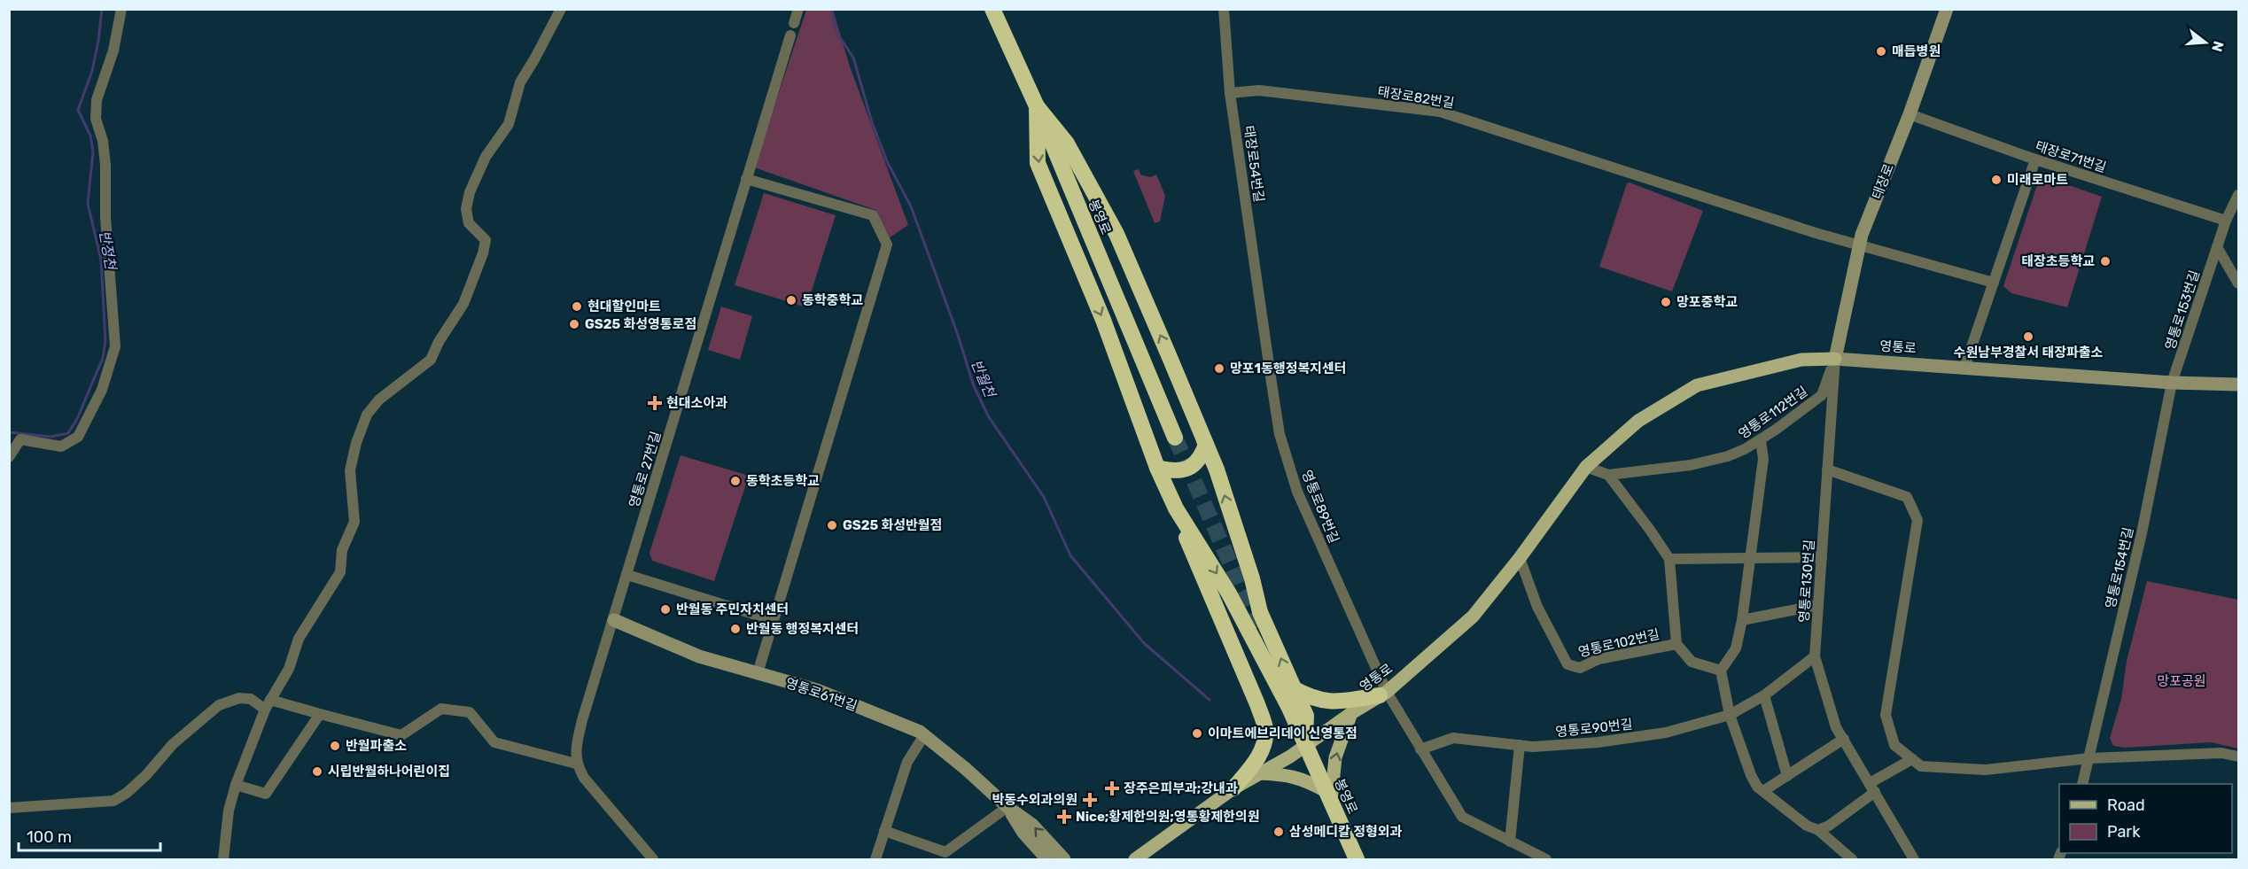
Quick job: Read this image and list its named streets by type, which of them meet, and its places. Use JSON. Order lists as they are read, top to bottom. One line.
{"streets":{"highway":["봉영로"],"main road":["영통로"],"street":["태장로82번길","태장로71번길","태장로54번길","태장로","영통로153번길","영통로112번길","영통로 27번길","영통로89번길","영통로154번길","영통로130번길","영통로102번길","영통로61번길","영통로90번길"]},"crossings":[["태장로82번길","태장로54번길"],["태장로82번길","태장로"],["태장로71번길","태장로"],["태장로71번길","영통로153번길"],["태장로54번길","영통로89번길"],["태장로","영통로"],["태장로","영통로112번길"],["태장로","영통로130번길"],["봉영로","영통로"],["영통로153번길","영통로"],["영통로153번길","영통로154번길"],["영통로","영통로112번길"],["영통로","영통로89번길"],["영통로","영통로154번길"],["영통로","영통로130번길"],["영통로","영통로102번길"],["영통로112번길","영통로130번길"],["영통로 27번길","영통로61번길"],["영통로130번길","영통로90번길"]],"water":["반정천","반월천"],"parks":["망포공원"],"places":{"other":["매듭병원","미래로마트","태장초등학교","동학중학교","망포중학교","현대할인마트","GS25 화성영통로점","수원남부경찰서 태장파출소","망포1동행정복지센터","동학초등학교","GS25 화성반월점","반월동 주민자치센터","반월동 행정복지센터","이마트에브리데이 신영통점","반월파출소","시립반월하나어린이집","삼성메디칼 정형외과"],"health":["현대소아과","장주은피부과;강내과","박동수외과의원","Nice;황제한의원;영통황제한의원"]},"legend":["Road","Park"],"scale_bar":"100 m","north":"right"}
